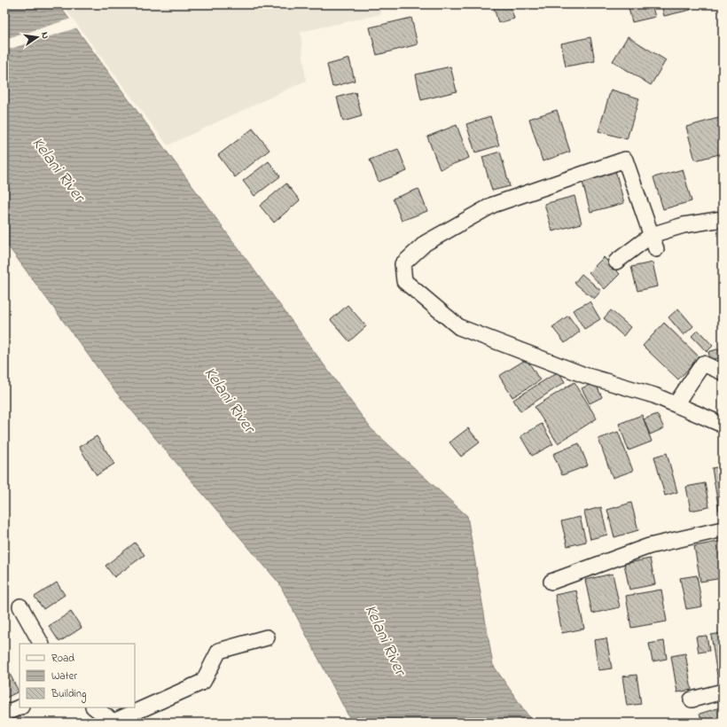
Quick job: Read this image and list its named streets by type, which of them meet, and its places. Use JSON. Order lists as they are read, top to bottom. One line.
{"water":["Kelani River"],"legend":["Road","Water","Building"],"north":"right"}
